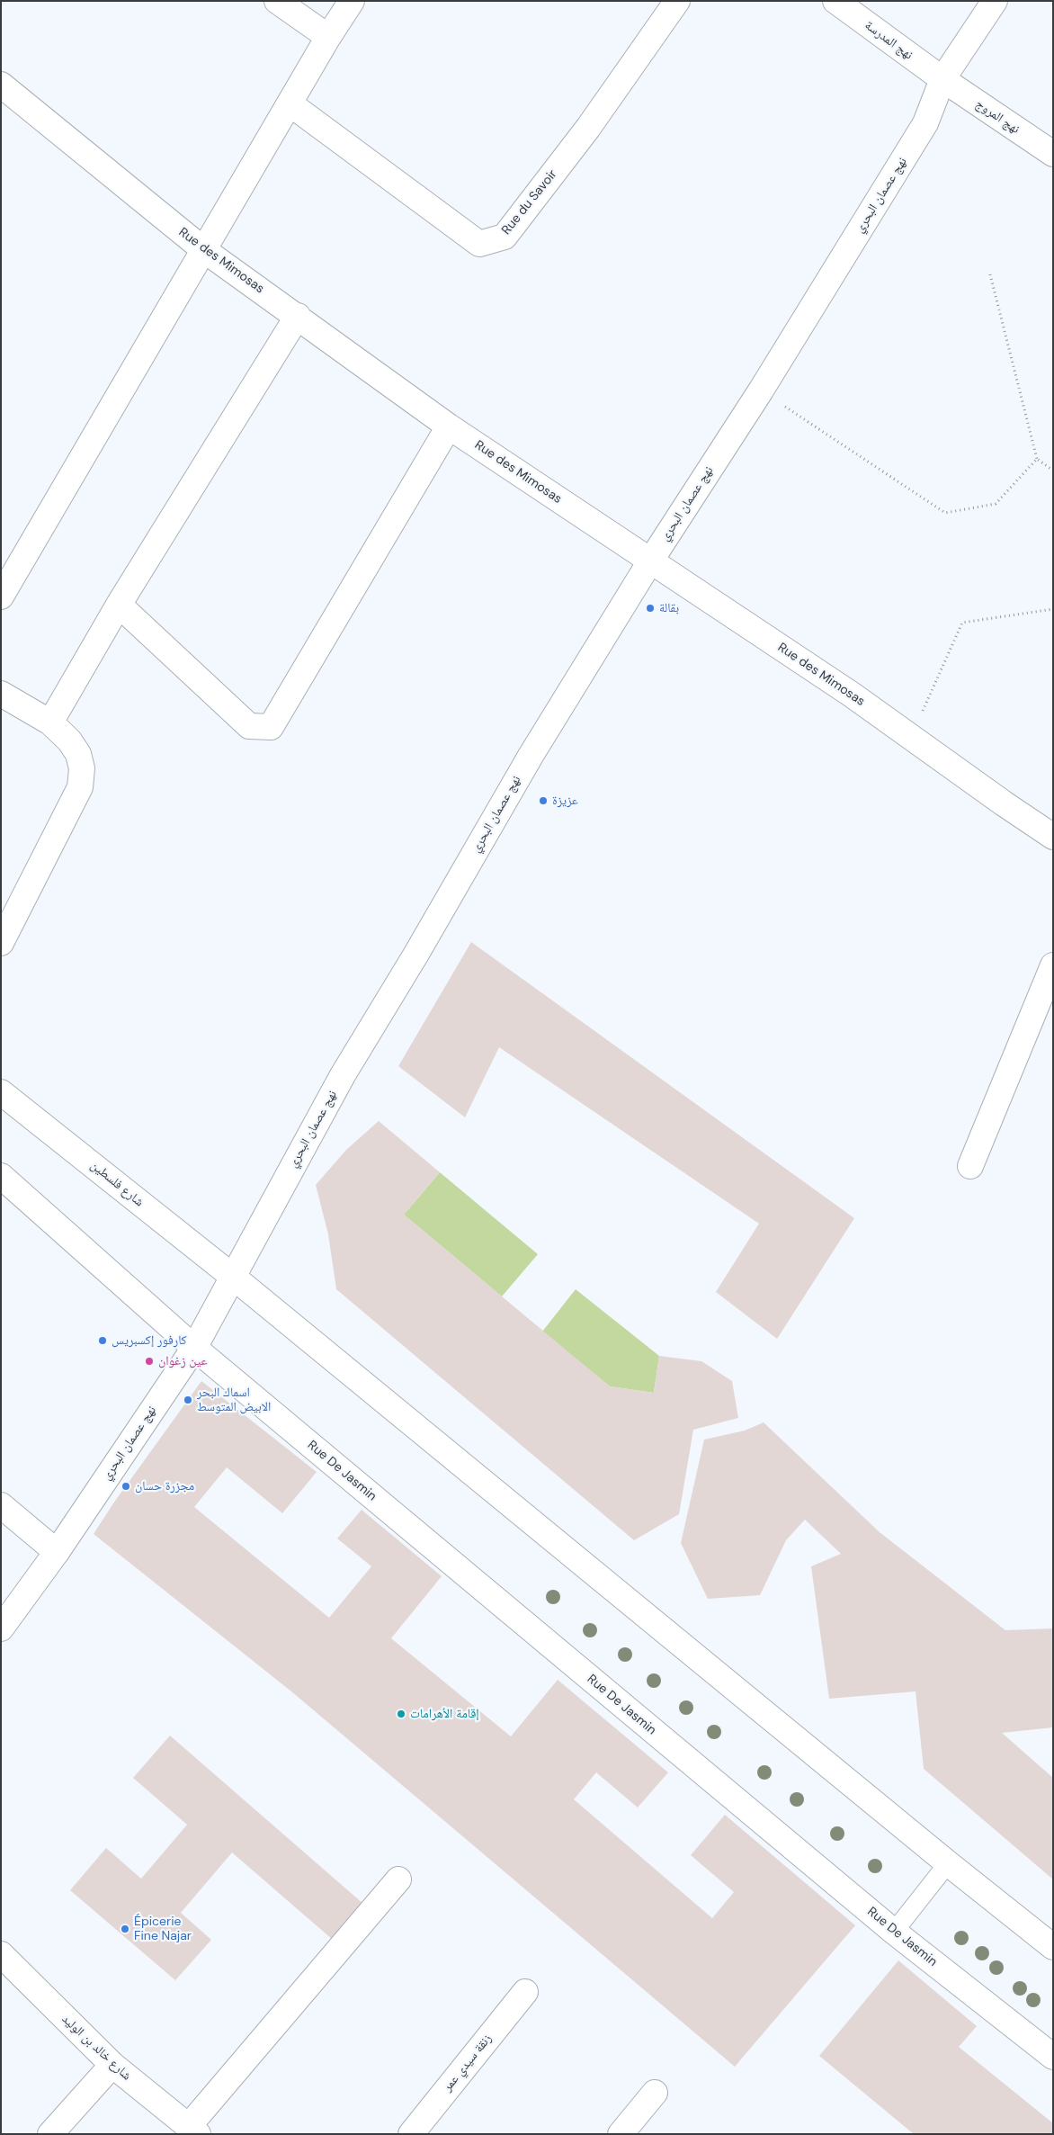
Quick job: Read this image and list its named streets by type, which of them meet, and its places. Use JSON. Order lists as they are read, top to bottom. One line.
{"streets":{"street":["نهج المدرسة","نهج المروج","نهج عصمان البحري","Rue du Savoir","Rue des Mimosas","شارع فلسطين","Rue De Jasmin","شارع خالد بن الوليد","زنقة سيدي عمر"]},"crossings":[["نهج المدرسة","نهج المروج"],["نهج المدرسة","نهج عصمان البحري"],["نهج المروج","نهج عصمان البحري"],["نهج عصمان البحري","Rue des Mimosas"],["نهج عصمان البحري","شارع فلسطين"],["نهج عصمان البحري","Rue De Jasmin"]],"places":["بقالة","عزيزة","كارفور إكسبريس","عين زغوان","اسماك البحر الابيض المتوسط","مجزرة حسان","إقامة الأهرامات","Épicerie Fine Najar"]}
